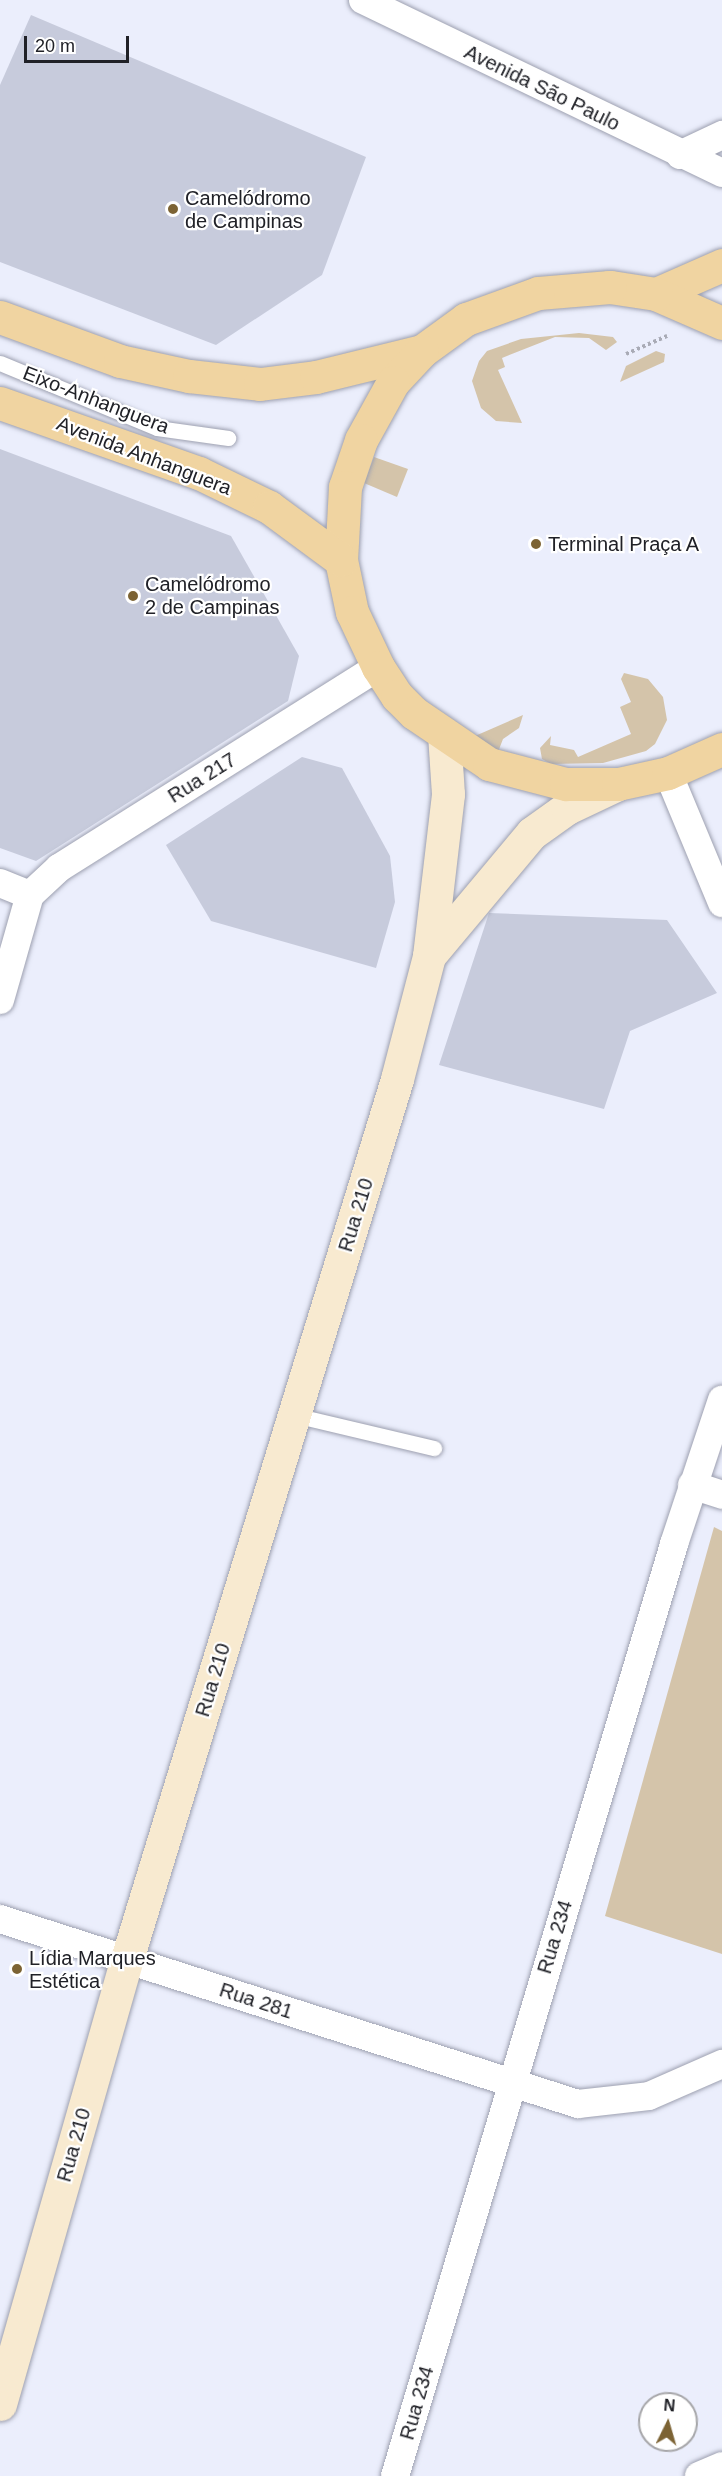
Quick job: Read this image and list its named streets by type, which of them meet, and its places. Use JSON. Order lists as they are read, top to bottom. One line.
{"streets":{"main road":["Avenida Anhanguera"],"street":["Avenida São Paulo","Rua 217","Rua 210","Rua 234","Rua 281"],"lane":["Eixo-Anhanguera"]},"crossings":[["Rua 210","Rua 281"],["Rua 234","Rua 281"]],"places":["Camelódromo de Campinas","Terminal Praça A","Camelódromo 2 de Campinas","Lídia Marques Estética"],"scale_bar":"20 m","north":"top"}
